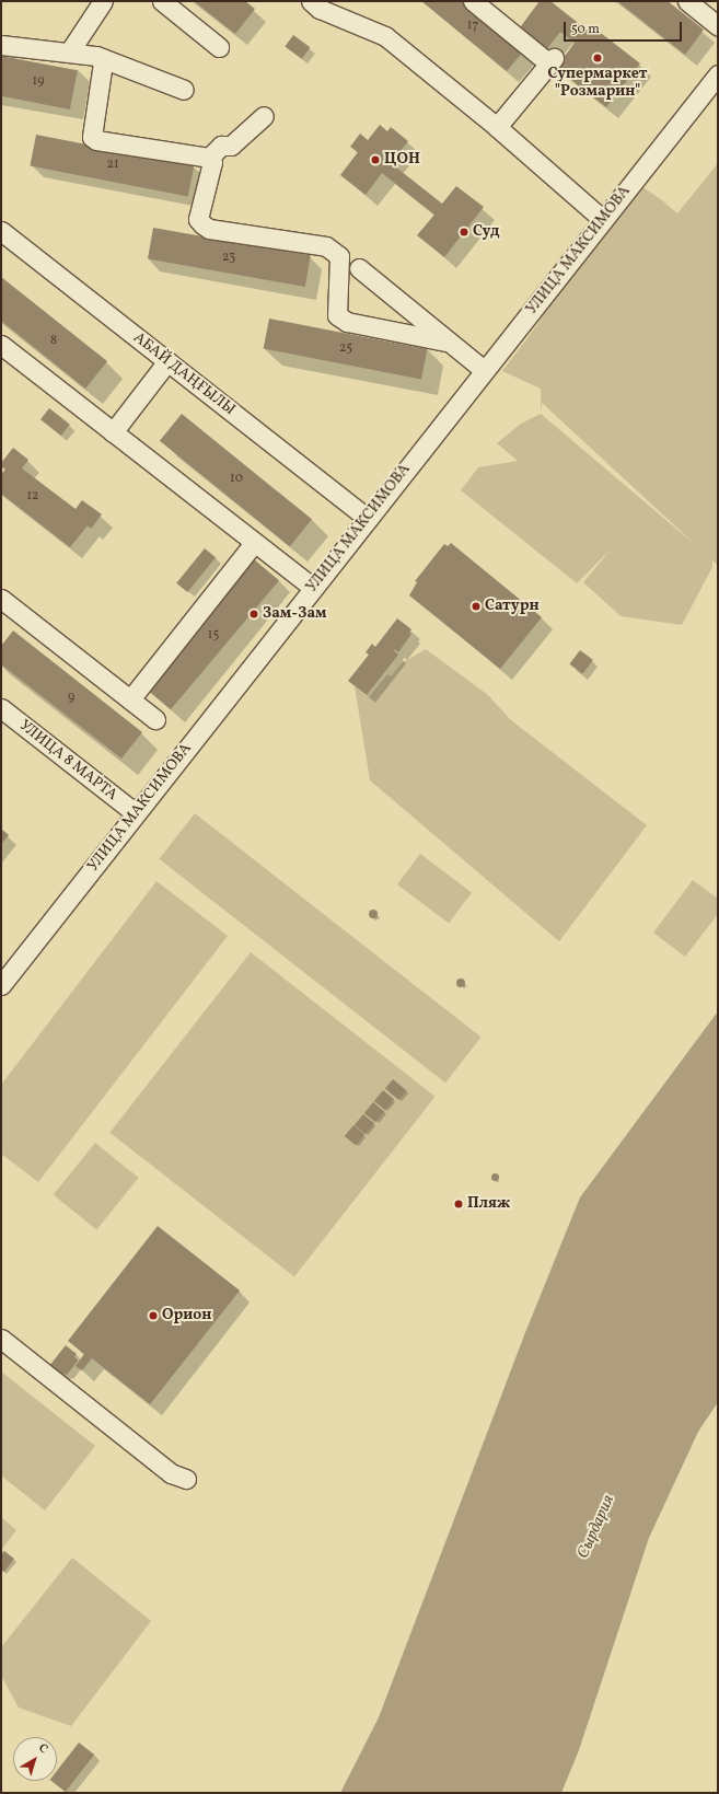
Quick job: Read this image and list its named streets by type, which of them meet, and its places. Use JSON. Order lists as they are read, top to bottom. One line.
{"streets":{"street":["УЛИЦА МАКСИМОВА","АБАЙ ДАҢҒЫЛЫ","УЛИЦА 8 МАРТА"]},"crossings":[["УЛИЦА МАКСИМОВА","АБАЙ ДАҢҒЫЛЫ"],["УЛИЦА МАКСИМОВА","УЛИЦА 8 МАРТА"]],"water":["Сырдария"],"places":["Супермаркет \"Розмарин\"","ЦОН","Суд","Сатурн","Зам-Зам","Пляж","Орион"],"house_numbers":["17","19","21","23","8","25","10","12","15","9"],"scale_bar":"50 m","north":"top right"}
